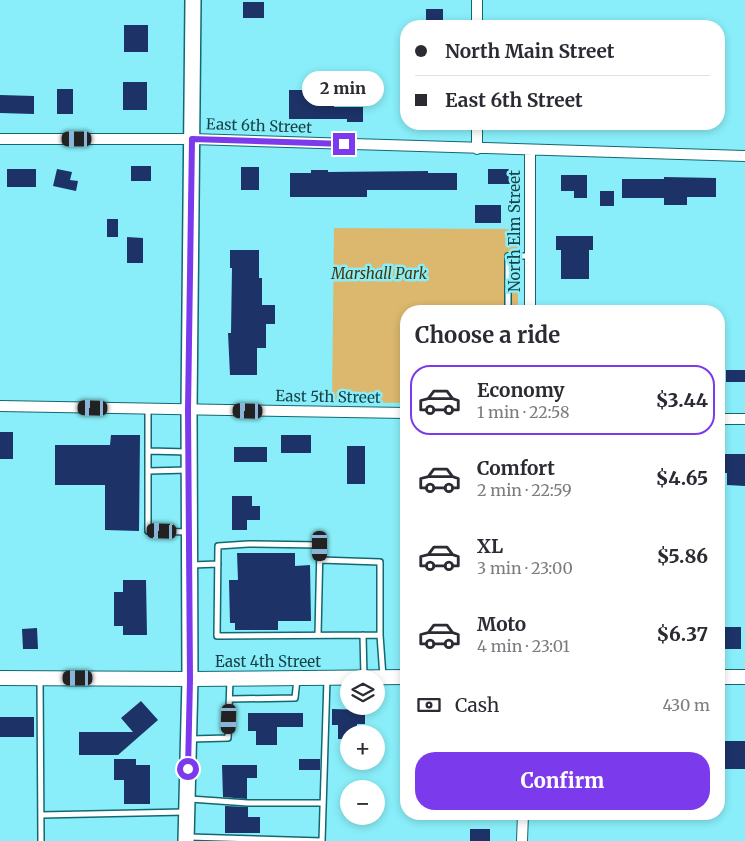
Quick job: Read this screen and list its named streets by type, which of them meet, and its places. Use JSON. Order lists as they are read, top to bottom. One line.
{"streets":{"street":["East 6th Street","North Elm Street","East 5th Street","East 4th Street"]},"crossings":[["East 6th Street","North Elm Street"]],"parks":["Marshall Park"],"page":{"banner":["North Main Street","East 6th Street"],"bubble":"2 min","heading":"Choose a ride","list":[{"name":"Economy","note":"1 min · 22:58","value":"$3.44"},{"name":"Comfort","note":"2 min · 22:59","value":"$4.65"},{"name":"XL","note":"3 min · 23:00","value":"$5.86"},{"name":"Moto","note":"4 min · 23:01","value":"$6.37"}],"map_buttons":["+","−"],"pay":["Cash","430 m"],"buttons":"Confirm"}}
